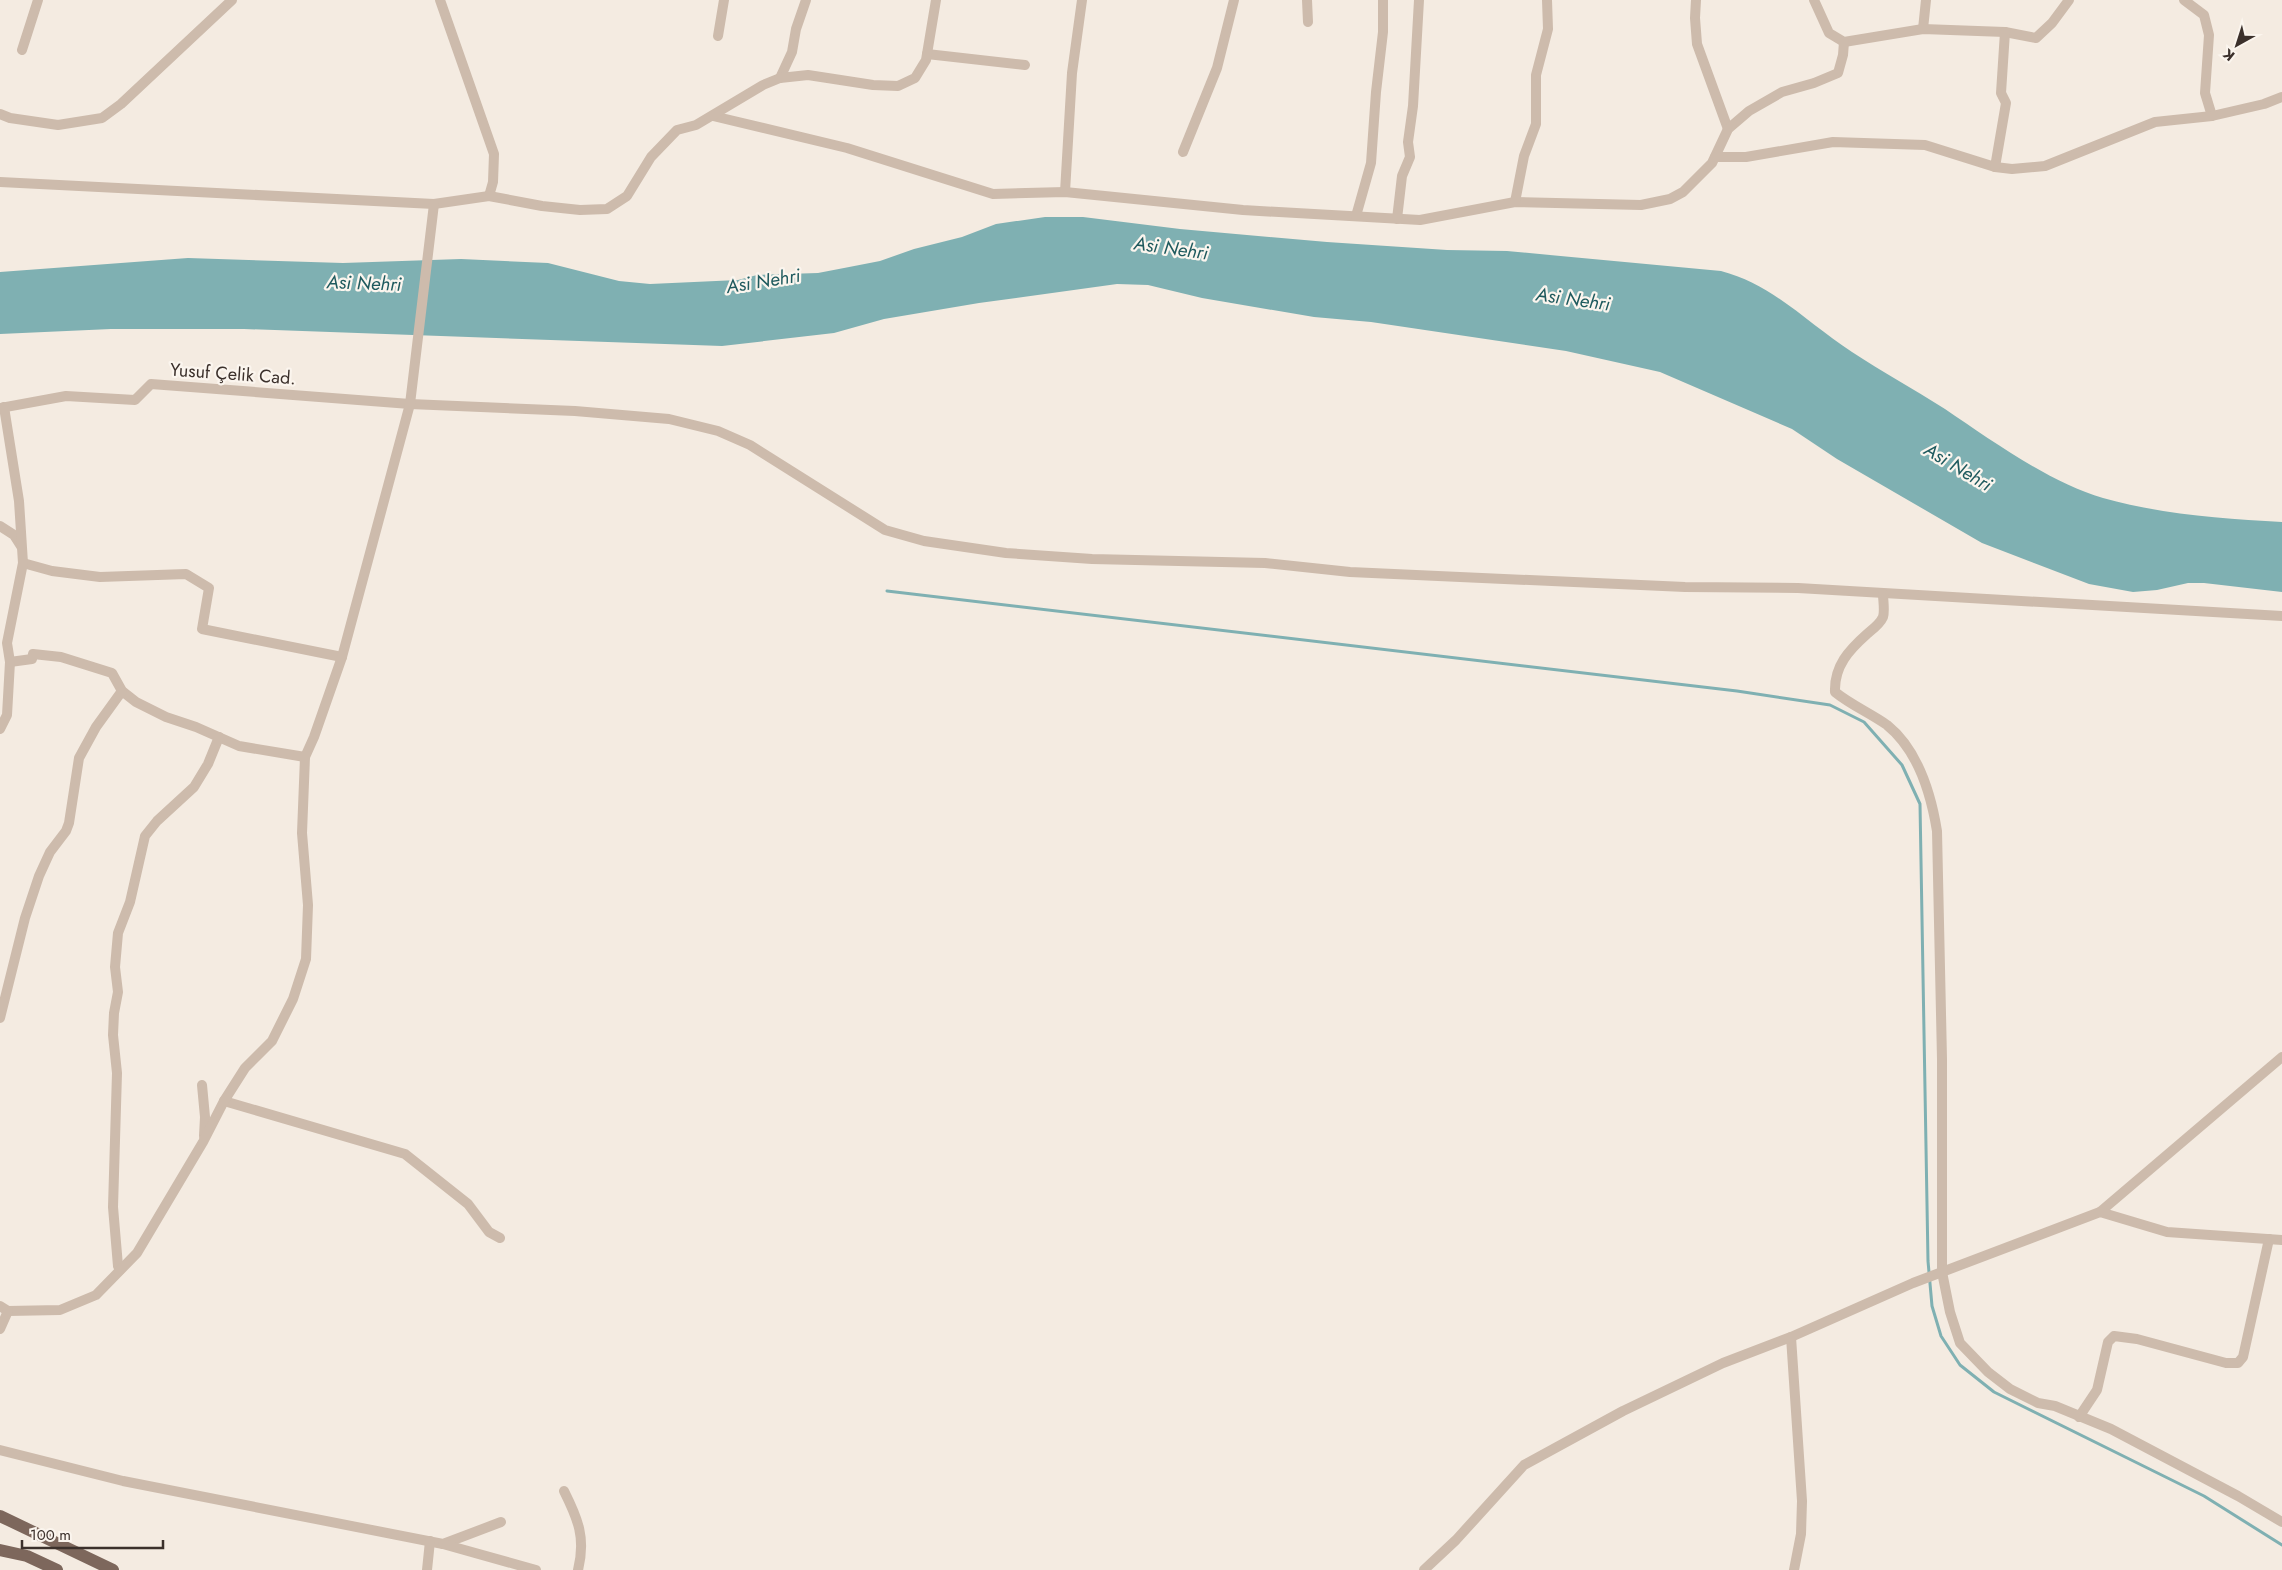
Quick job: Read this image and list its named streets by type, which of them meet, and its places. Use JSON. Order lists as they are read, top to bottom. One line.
{"streets":{"street":["Yusuf Çelik Cad."]},"water":["Asi Nehri"],"scale_bar":"100 m","north":"bottom left"}
